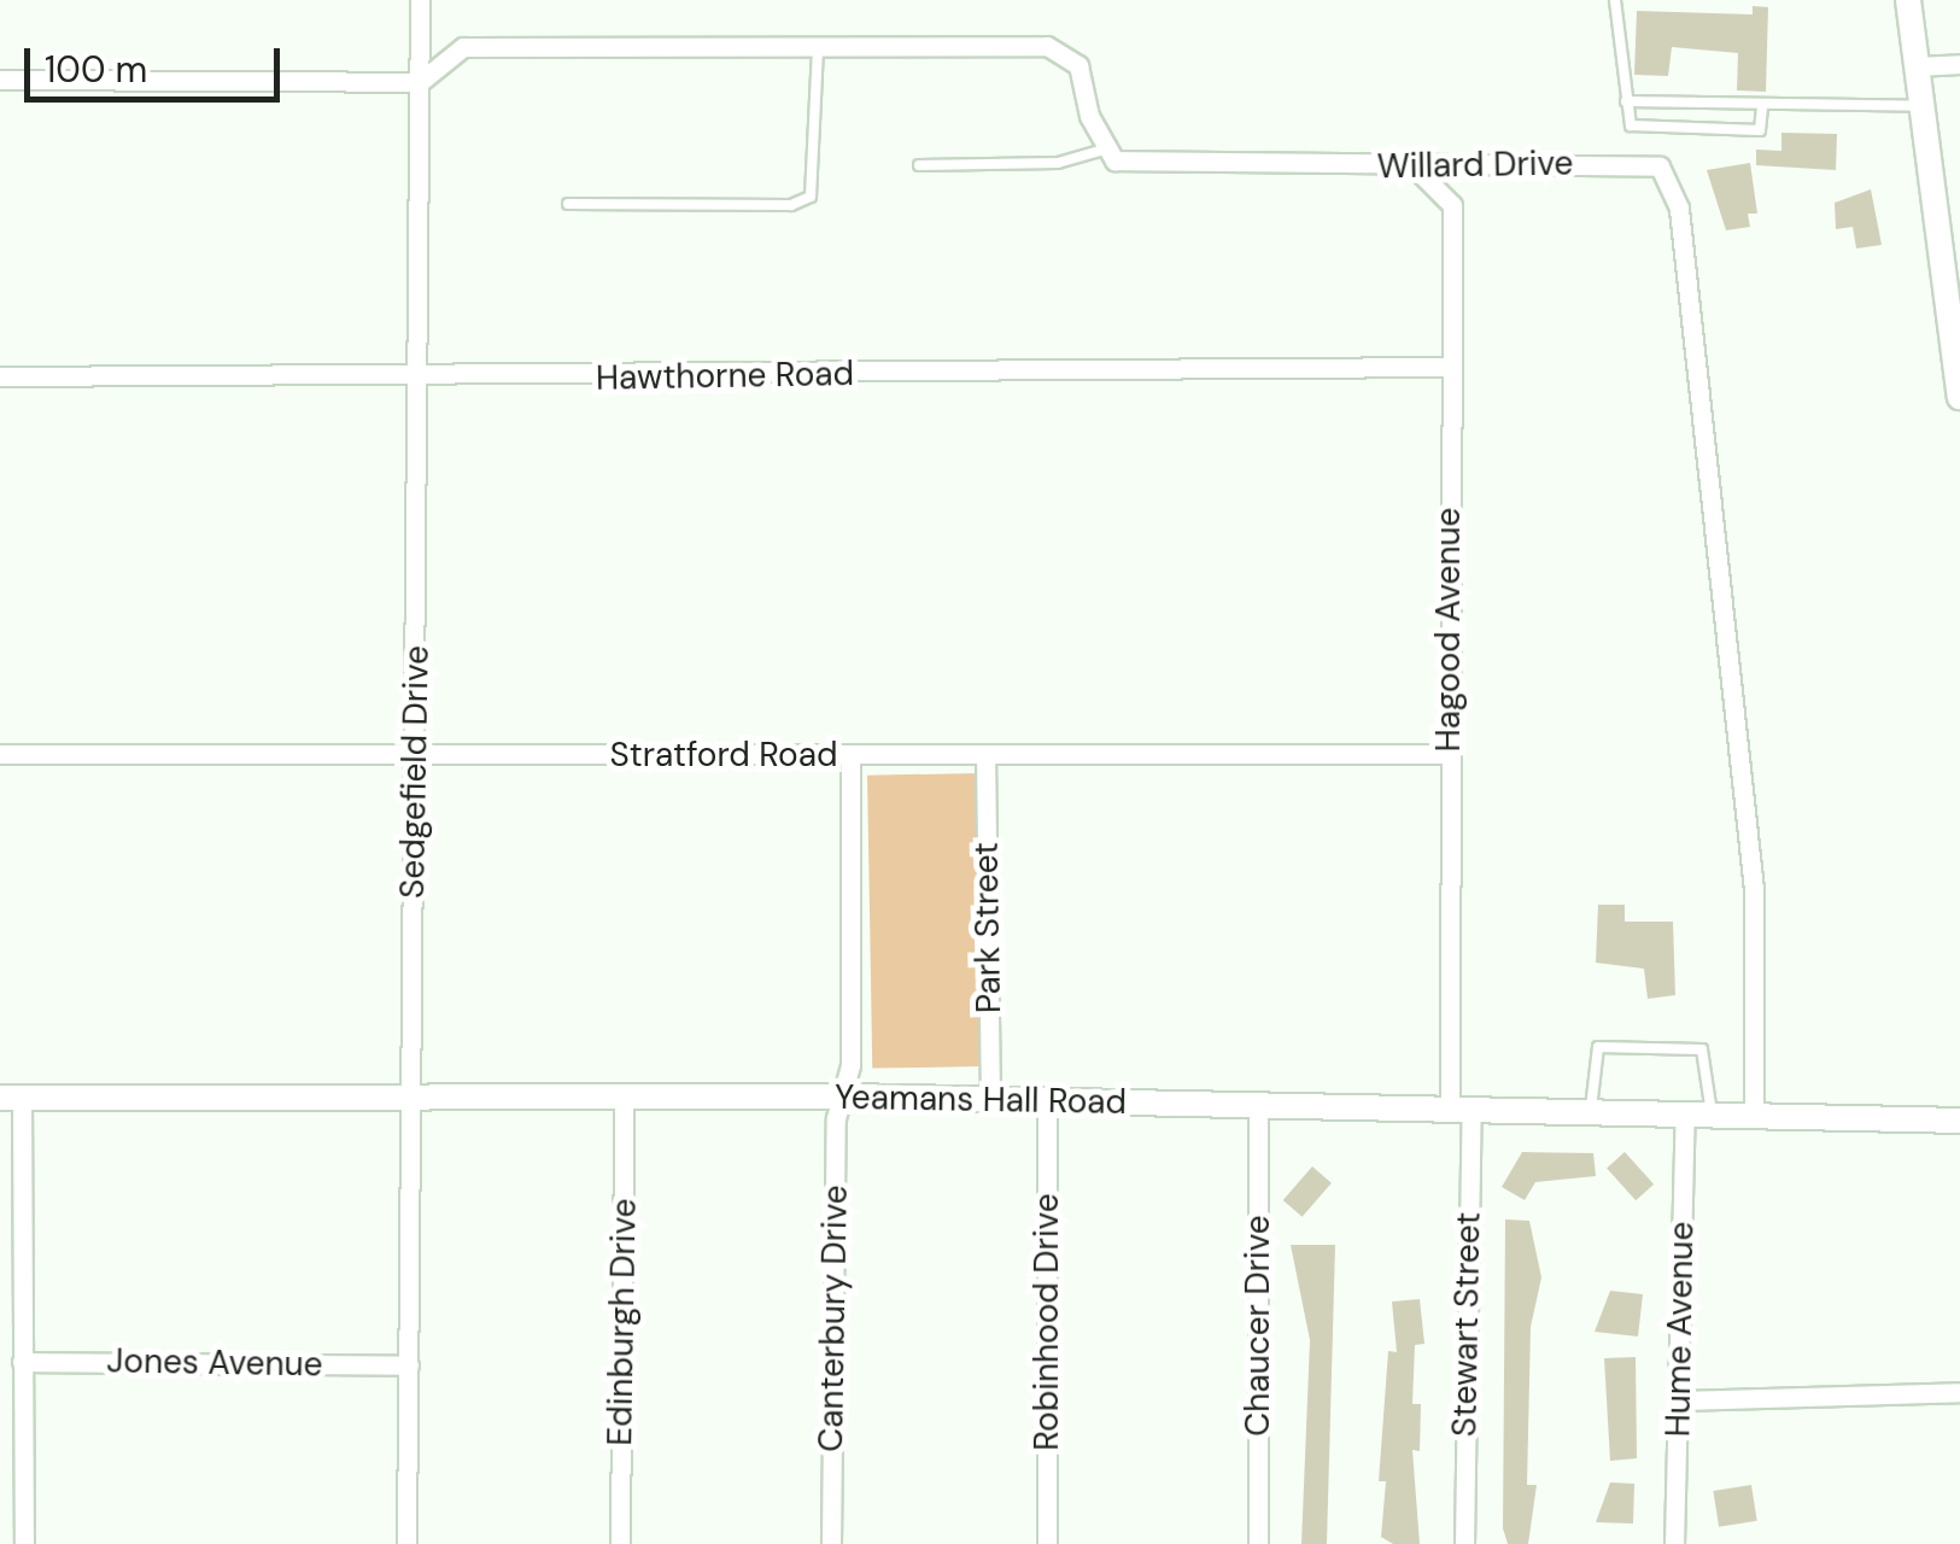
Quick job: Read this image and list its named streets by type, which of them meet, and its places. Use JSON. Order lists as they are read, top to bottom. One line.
{"streets":{"street":["Willard Drive","Hawthorne Road","Hagood Avenue","Stratford Road","Sedgefield Drive","Park Street","Yeamans Hall Road","Canterbury Drive","Edinburgh Drive","Robinhood Drive","Stewart Street","Chaucer Drive","Hume Avenue","Jones Avenue"]},"crossings":[["Willard Drive","Hagood Avenue"],["Willard Drive","Yeamans Hall Road"],["Hawthorne Road","Hagood Avenue"],["Hawthorne Road","Sedgefield Drive"],["Hagood Avenue","Stratford Road"],["Hagood Avenue","Yeamans Hall Road"],["Hagood Avenue","Stewart Street"],["Stratford Road","Sedgefield Drive"],["Stratford Road","Park Street"],["Sedgefield Drive","Yeamans Hall Road"],["Sedgefield Drive","Jones Avenue"],["Park Street","Yeamans Hall Road"],["Yeamans Hall Road","Canterbury Drive"],["Yeamans Hall Road","Edinburgh Drive"],["Yeamans Hall Road","Robinhood Drive"],["Yeamans Hall Road","Stewart Street"],["Yeamans Hall Road","Chaucer Drive"],["Yeamans Hall Road","Hume Avenue"]],"scale_bar":"100 m"}
